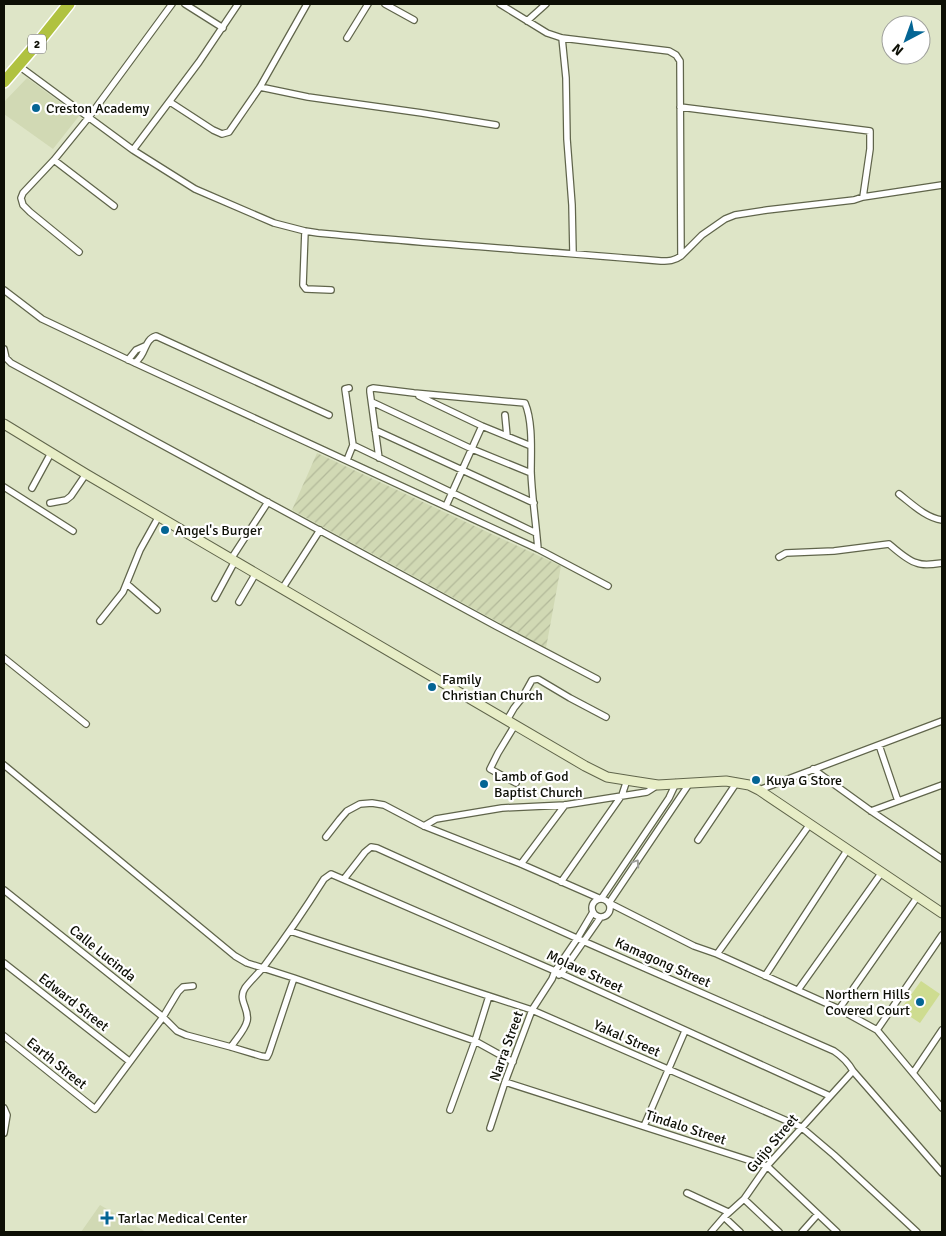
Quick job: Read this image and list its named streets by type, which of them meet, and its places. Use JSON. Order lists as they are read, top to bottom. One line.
{"streets":{"highway":["2"],"street":["Calle Lucinda","Kamagong Street","Molave Street","Edward Street","Yakal Street","Narra Street","Earth Street","Tindalo Street","Guijo Street"]},"crossings":[["Kamagong Street","Molave Street"],["Kamagong Street","Narra Street"],["Kamagong Street","Guijo Street"],["Molave Street","Yakal Street"],["Molave Street","Narra Street"],["Molave Street","Guijo Street"],["Edward Street","Earth Street"],["Yakal Street","Narra Street"],["Yakal Street","Guijo Street"],["Narra Street","Tindalo Street"],["Tindalo Street","Guijo Street"]],"places":{"other":["Creston Academy","Angel's Burger","Family Christian Church","Kuya G Store","Lamb of God Baptist Church","Northern Hills Covered Court"],"health":["Tarlac Medical Center"]},"north":"bottom left"}
